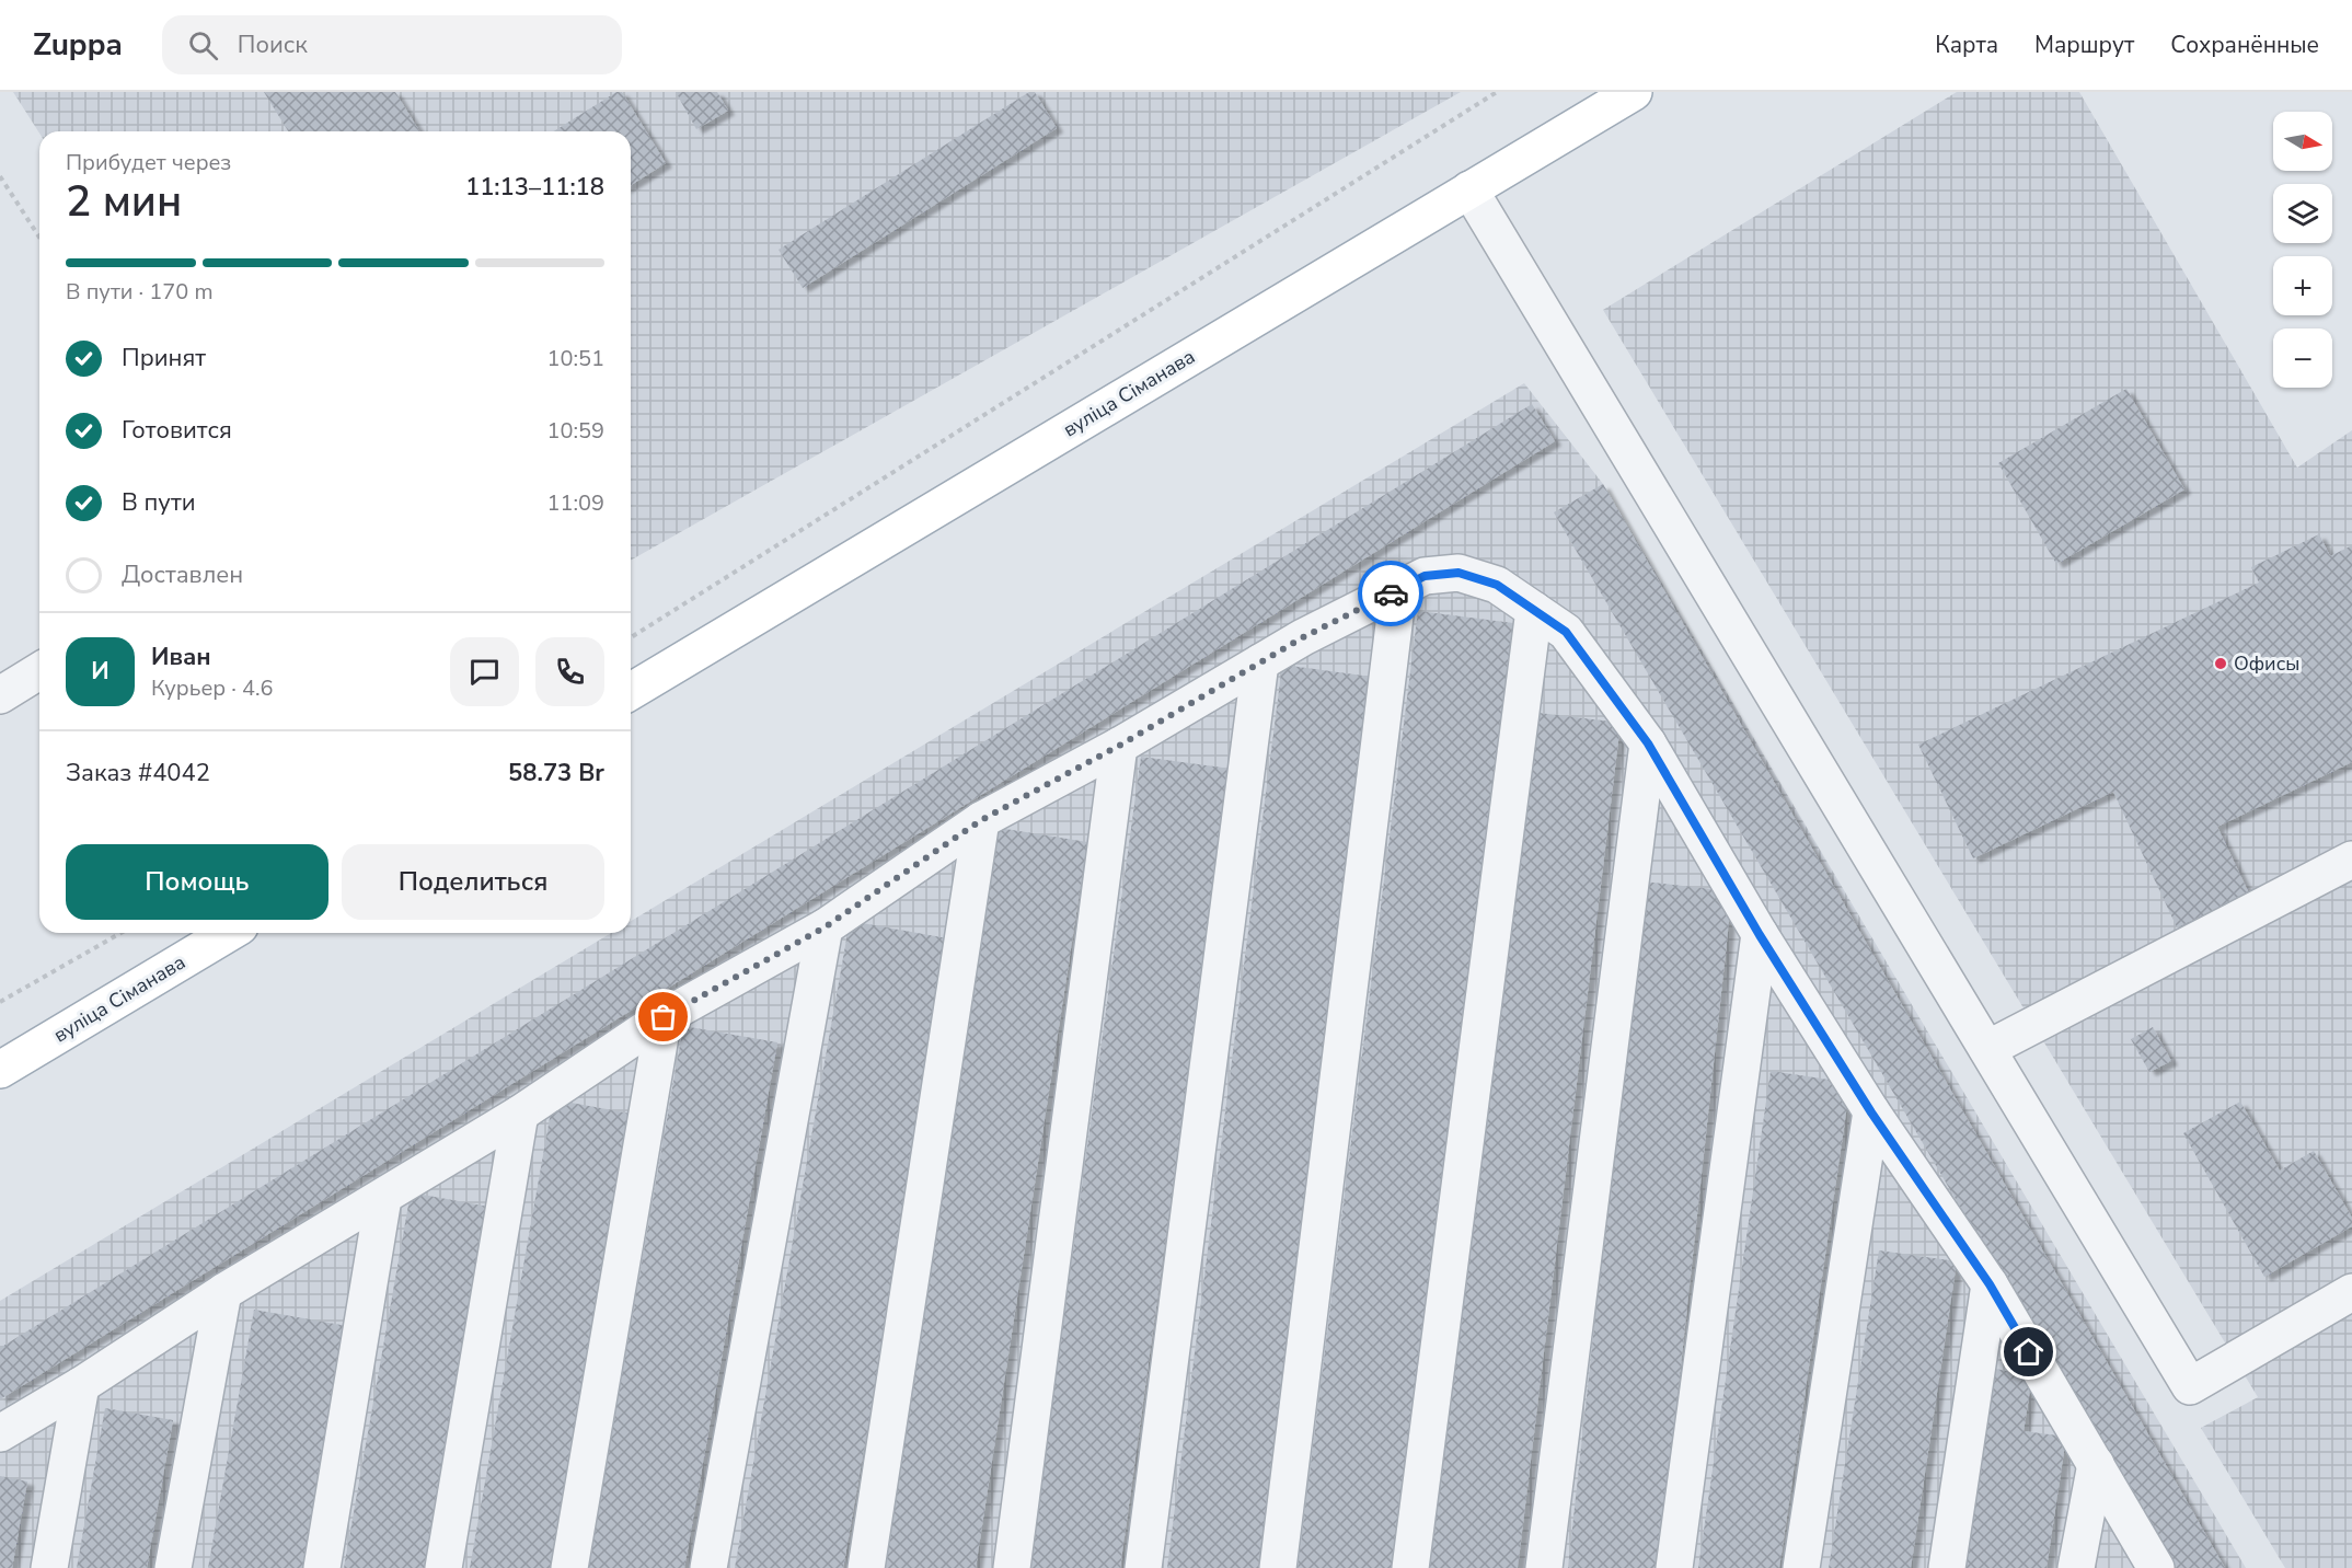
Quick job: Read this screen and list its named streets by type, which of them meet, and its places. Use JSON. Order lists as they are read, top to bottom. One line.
{"streets":{"main road":["вуліца Сіманава"]},"places":["Офисы"],"north":"right","page":{"header":"Zuppa","search":"Поиск","nav":["Карта","Маршрут","Сохранённые"],"map_buttons":["+","−"],"heading":["2 мин","Прибудет через","11:13–11:18"],"panel":["Иван","Курьер · 4.6","Заказ #4042","58.73 Br"],"bar":"В пути · 170 m","list":[["Принят","10:51"],["Готовится","10:59"],["В пути","11:09"],"Доставлен"],"round":"И","buttons":["Помощь","Поделиться"]}}
